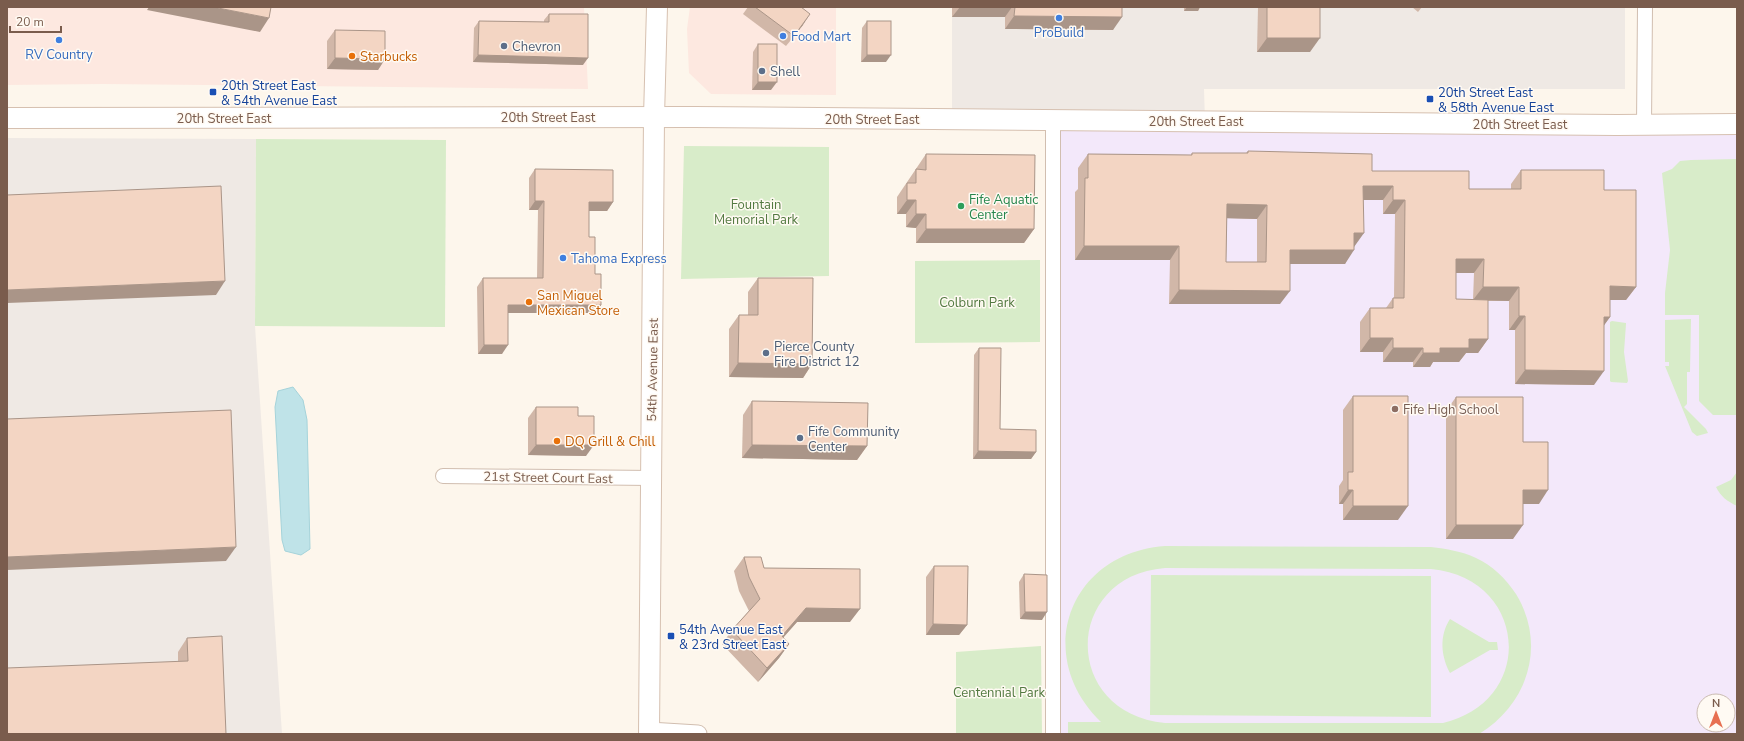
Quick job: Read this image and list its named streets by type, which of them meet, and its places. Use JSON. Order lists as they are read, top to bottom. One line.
{"streets":{"main road":["20th Street East","54th Avenue East"],"street":["21st Street Court East"]},"crossings":[["20th Street East","54th Avenue East"],["54th Avenue East","21st Street Court East"]],"parks":["Fountain Memorial Park","Colburn Park","Centennial Park"],"places":{"other":["ProBuild","Food Mart","RV Country","Chevron","Starbucks","Shell","Fife Aquatic Center","Tahoma Express","San Miguel Mexican Store","Pierce County Fire District 12","Fife High School","Fife Community Center","DQ Grill & Chill"],"transit":["20th Street East & 54th Avenue East","20th Street East & 58th Avenue East","54th Avenue East & 23rd Street East"]},"scale_bar":"20 m","north":"top"}
